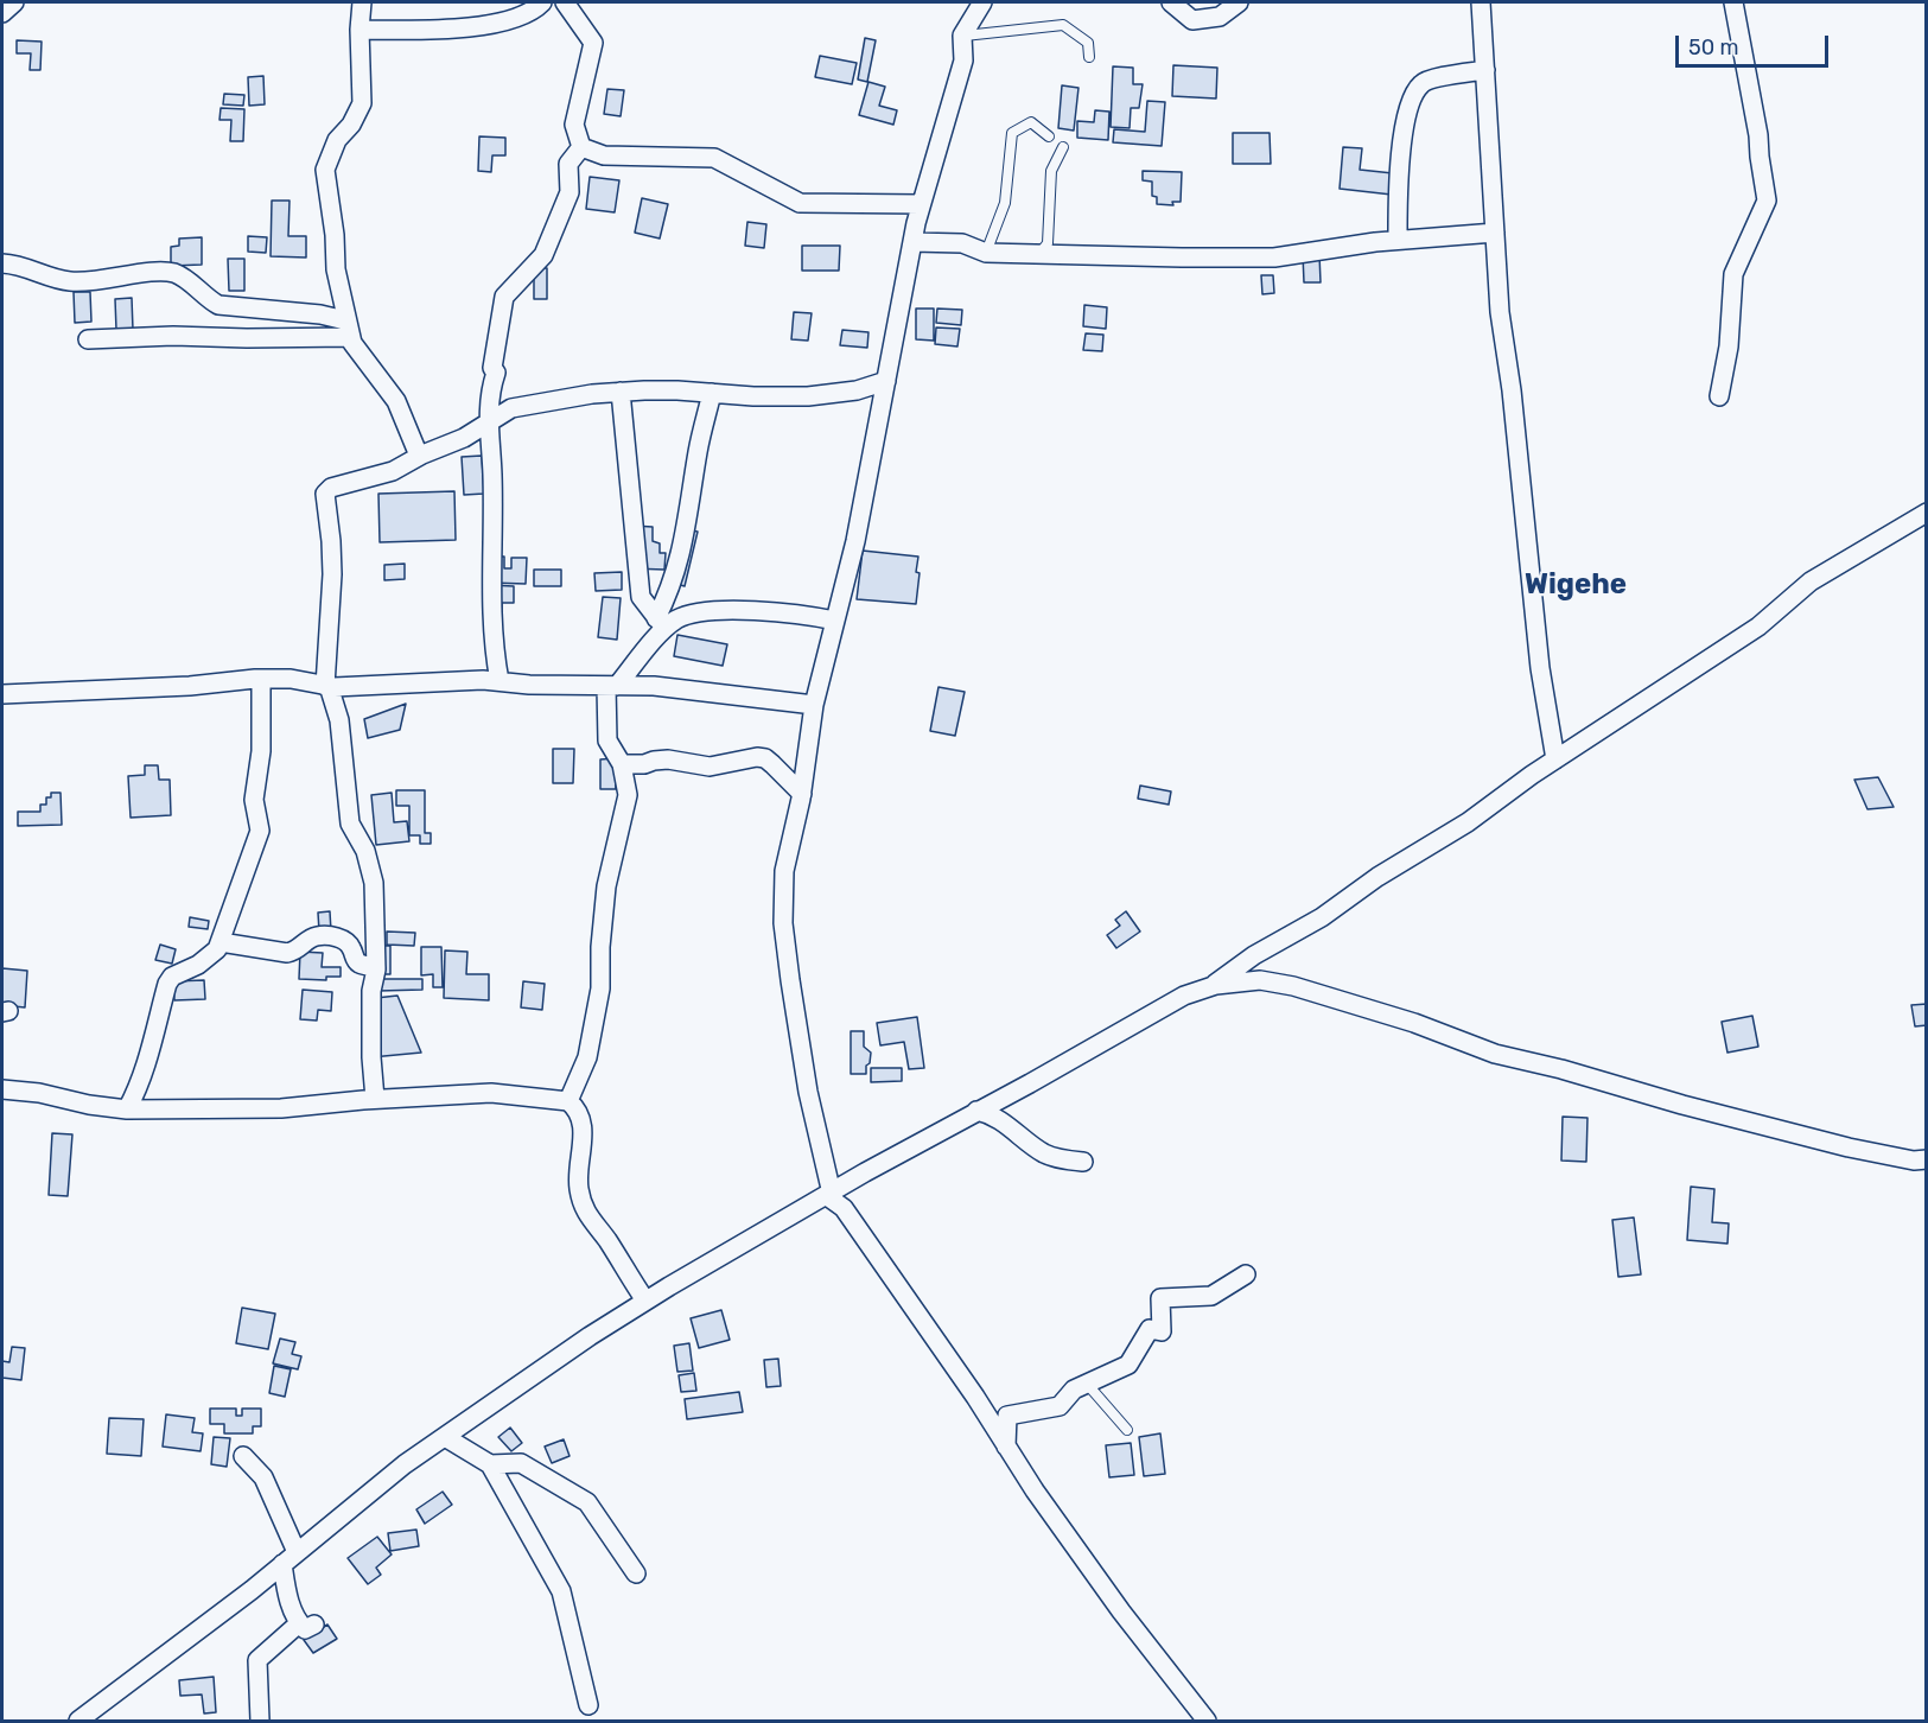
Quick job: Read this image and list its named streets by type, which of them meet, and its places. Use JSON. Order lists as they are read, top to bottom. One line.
{"districts":["Wigehe"],"scale_bar":"50 m"}
